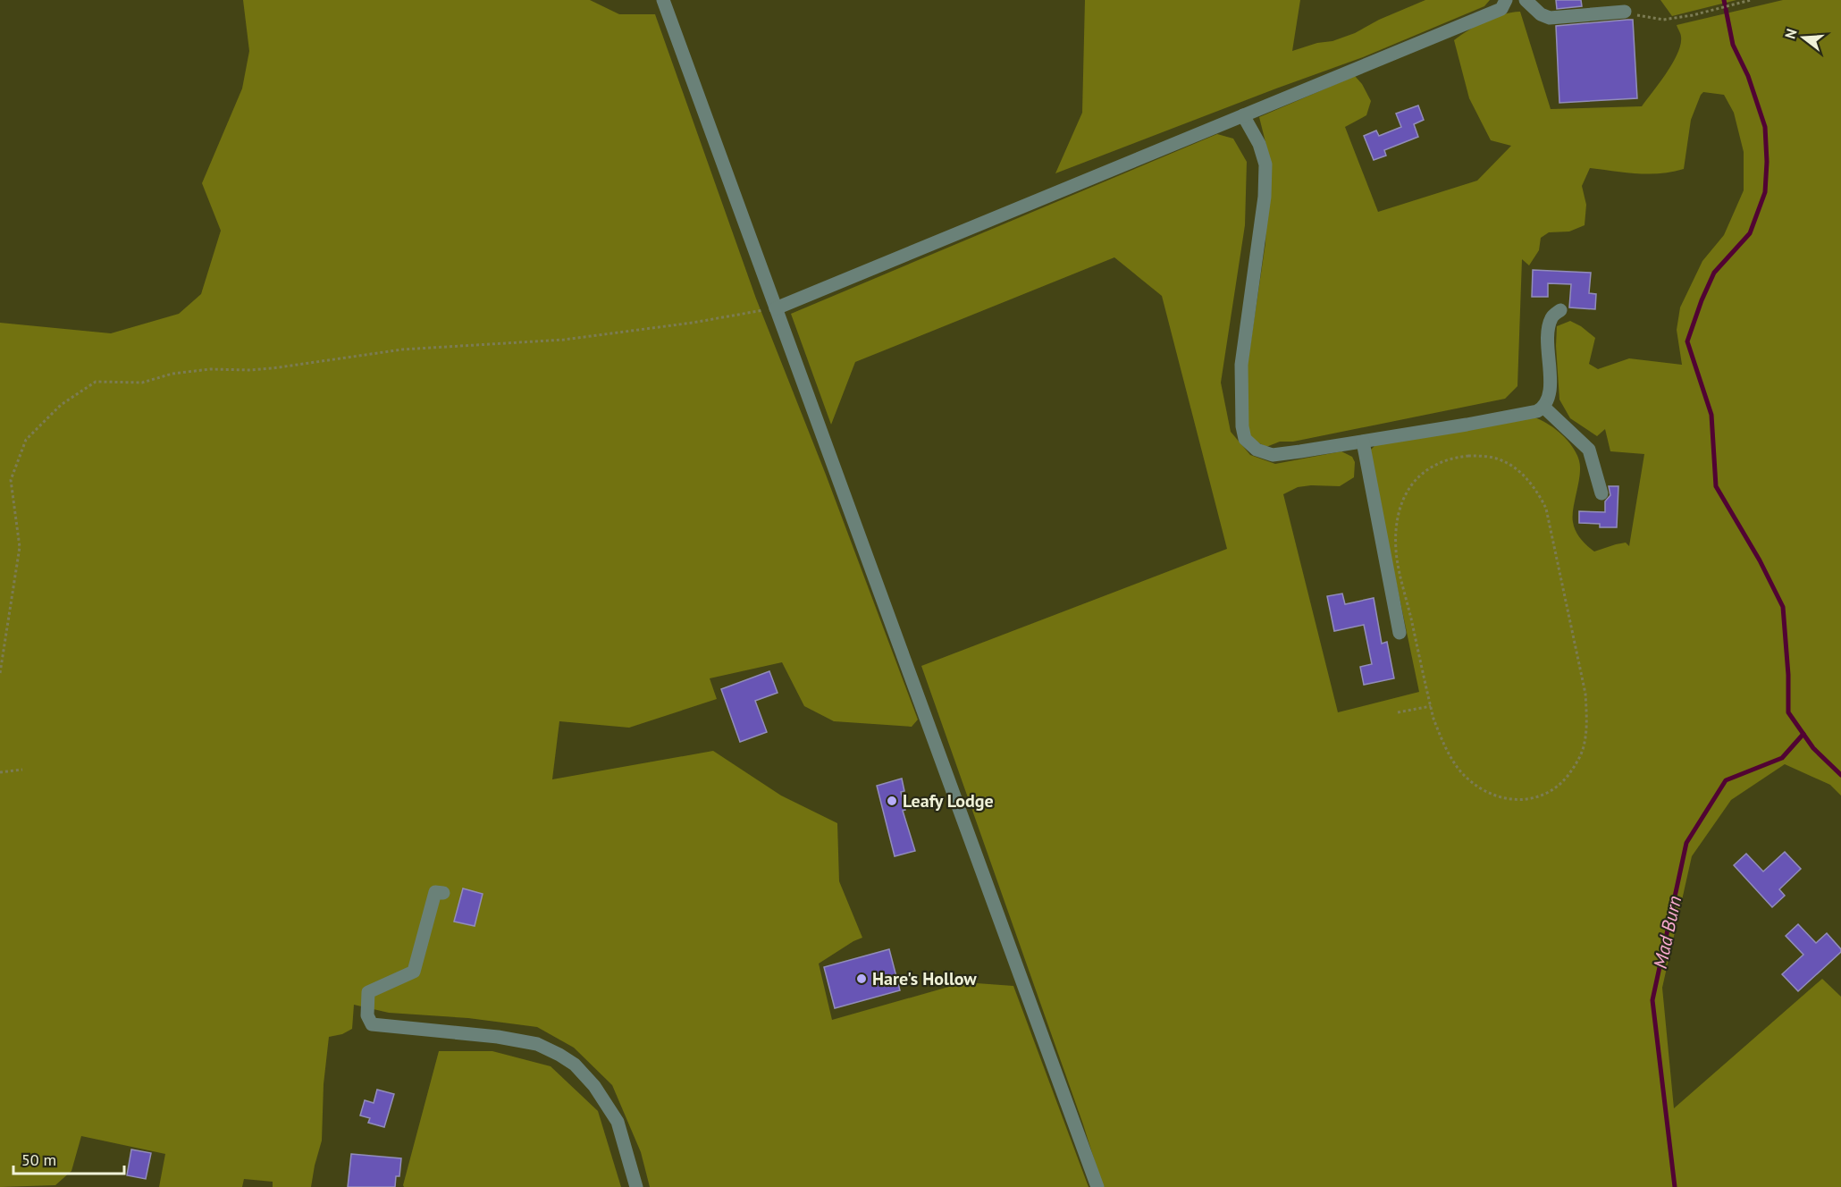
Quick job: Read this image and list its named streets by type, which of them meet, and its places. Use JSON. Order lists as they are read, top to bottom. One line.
{"water":["Mad Burn"],"places":["Leafy Lodge","Hare's Hollow"],"scale_bar":"50 m","north":"left"}
